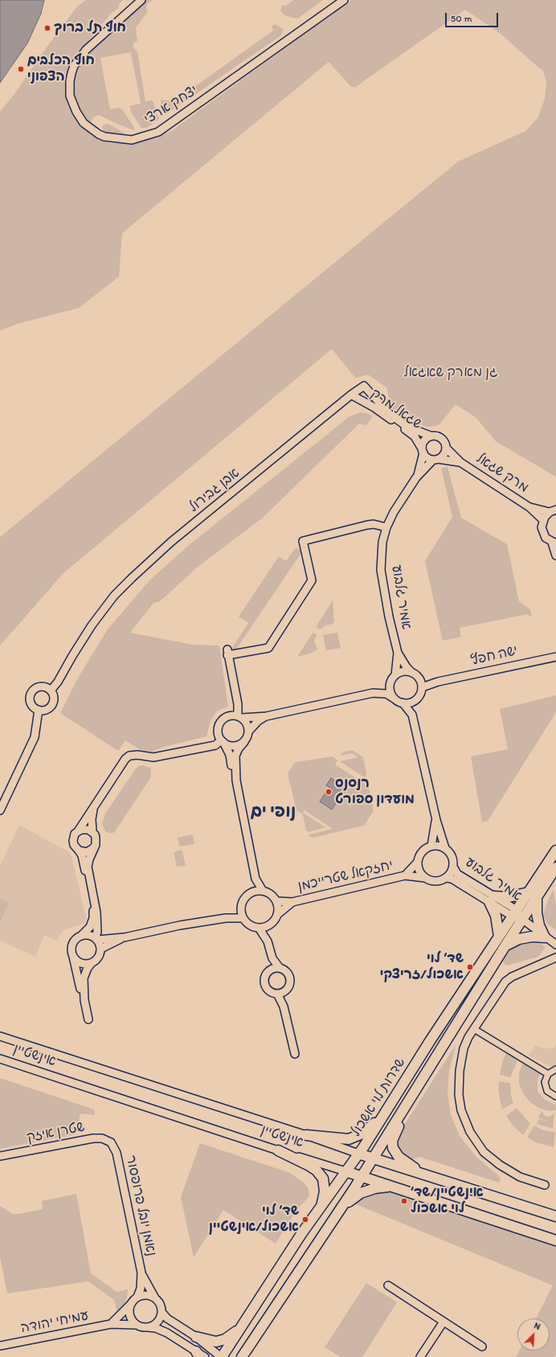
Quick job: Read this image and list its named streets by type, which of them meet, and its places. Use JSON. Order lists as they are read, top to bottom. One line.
{"streets":{"street":["יצחק ארצי","שגאל מרק","מרק שגאל","אבן גבירול","אמיר גלבוע","ישה חפץ","יחזקאל שטרייכמן","אינשטיין","שדרות לוי אשכול","שטרן איזק","נאמן יובל פרופסור","עמיחי יהודה"]},"crossings":[["שגאל מרק","מרק שגאל"],["שגאל מרק","אבן גבירול"],["שגאל מרק","אמיר גלבוע"],["מרק שגאל","אמיר גלבוע"],["אמיר גלבוע","ישה חפץ"],["אמיר גלבוע","יחזקאל שטרייכמן"],["אמיר גלבוע","שדרות לוי אשכול"],["אינשטיין","שדרות לוי אשכול"],["שטרן איזק","נאמן יובל פרופסור"],["נאמן יובל פרופסור","עמיחי יהודה"]],"districts":["נופי ים"],"parks":["גן מארק שאגאל"],"places":["חוף תל ברוך","חוף הכלבים הצפוני","רנסנס מועדון ספורט","שד׳ לוי אשכול/זריצקי","אינשטיין/שד׳ לוי אשכול","שד׳ לוי אשכול/אינשטיין"],"scale_bar":"50 m","north":"top right"}
